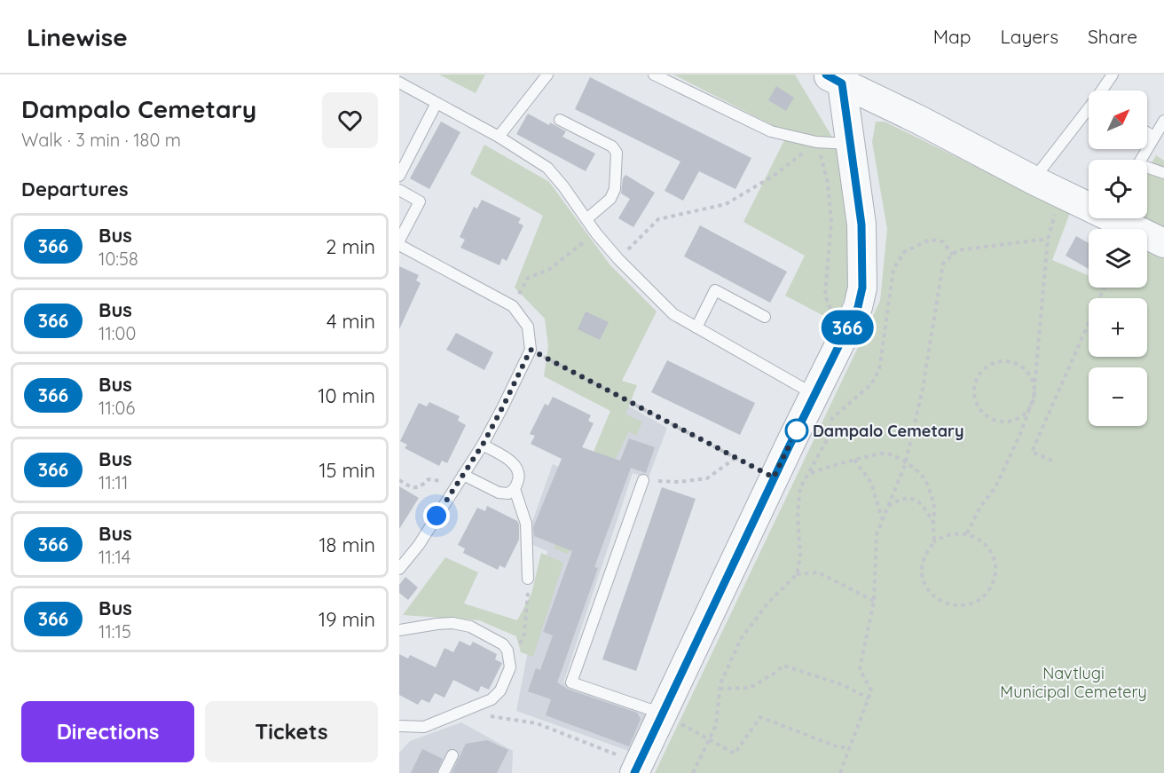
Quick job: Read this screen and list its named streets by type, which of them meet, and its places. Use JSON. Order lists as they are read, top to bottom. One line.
{"parks":["Navtlugi Municipal Cemetery"],"places":["Dampalo Cemetary"],"lines":["bus line 366"],"north":"top right","page":{"header":"Linewise","nav":["Map","Layers","Share"],"heading":[["Dampalo Cemetary","Walk · 3 min · 180 m"],"Departures"],"on_map":"366","map_buttons":["+","−"],"list":[{"mark":"366","name":"Bus","note":"10:58","value":"2 min"},{"mark":"366","name":"Bus","note":"11:00","value":"4 min"},{"mark":"366","name":"Bus","note":"11:06","value":"10 min"},{"mark":"366","name":"Bus","note":"11:11","value":"15 min"},{"mark":"366","name":"Bus","note":"11:14","value":"18 min"},{"mark":"366","name":"Bus","note":"11:15","value":"19 min"}],"buttons":["Directions","Tickets"]}}
